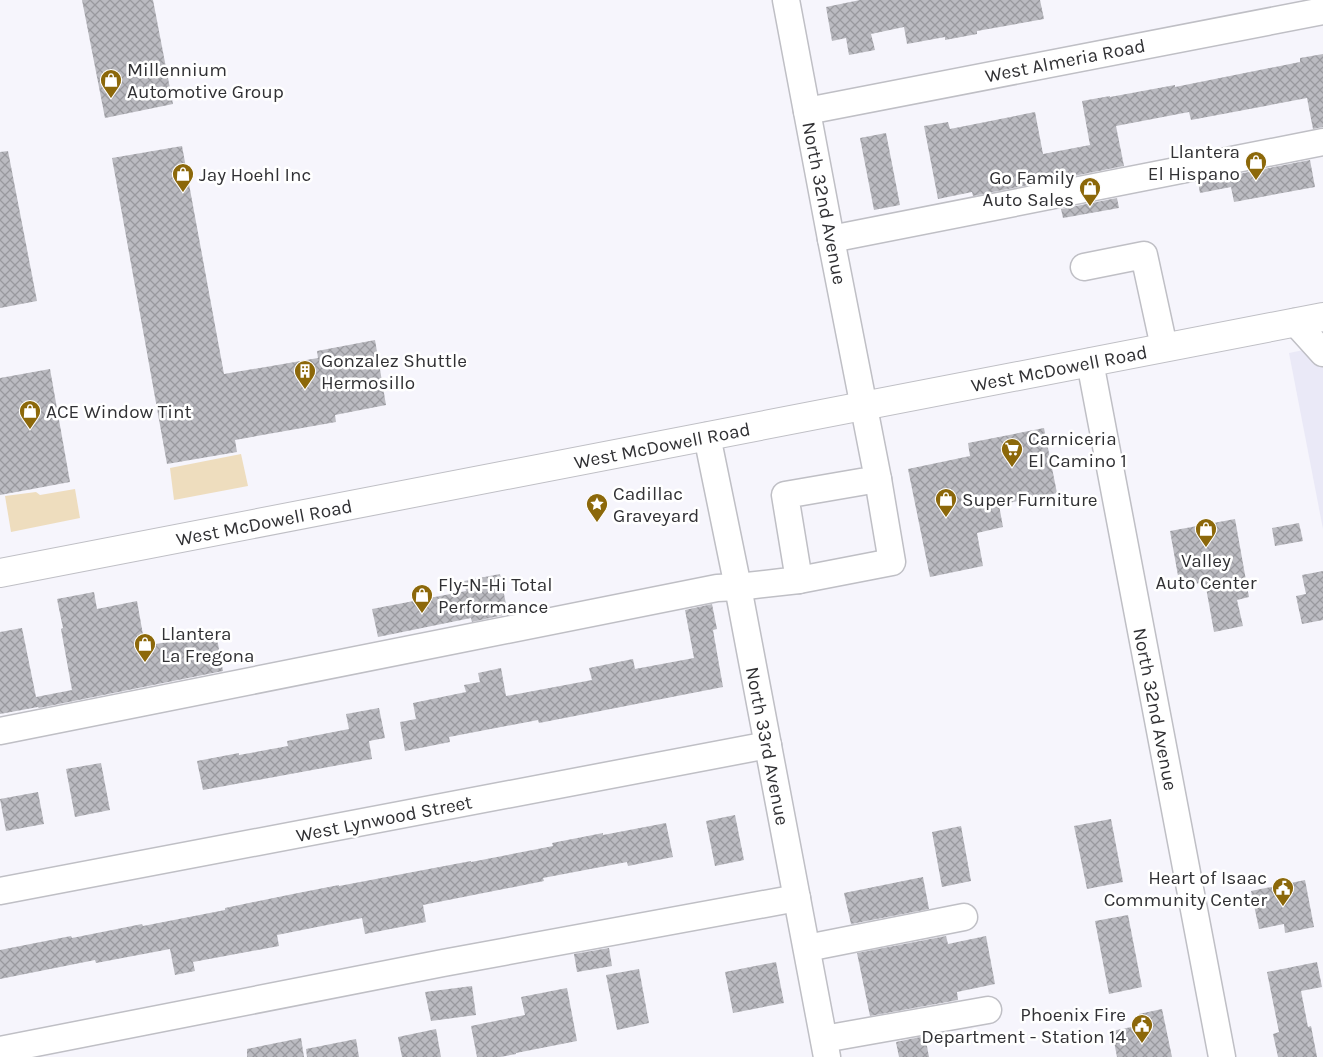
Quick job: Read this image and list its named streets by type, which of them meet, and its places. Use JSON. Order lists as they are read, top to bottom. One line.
{"streets":{"main road":["West McDowell Road"],"street":["West Almeria Road","North 32nd Avenue","North 33rd Avenue","West Lynwood Street"]},"crossings":[["West Almeria Road","North 32nd Avenue"],["North 32nd Avenue","West McDowell Road"],["West McDowell Road","North 33rd Avenue"],["North 33rd Avenue","West Lynwood Street"]],"places":{"shop":["Millennium Automotive Group","Llantera El Hispano","Jay Hoehl Inc","Go Family Auto Sales","ACE Window Tint","Super Furniture","Valley Auto Center","Fly-N-Hi Total Performance","Llantera La Fregona"],"building":["Gonzalez Shuttle Hermosillo"],"supermarket":["Carniceria El Camino 1"],"place":["Cadillac Graveyard"],"public building":["Heart of Isaac Community Center","Phoenix Fire Department - Station 14"]}}
